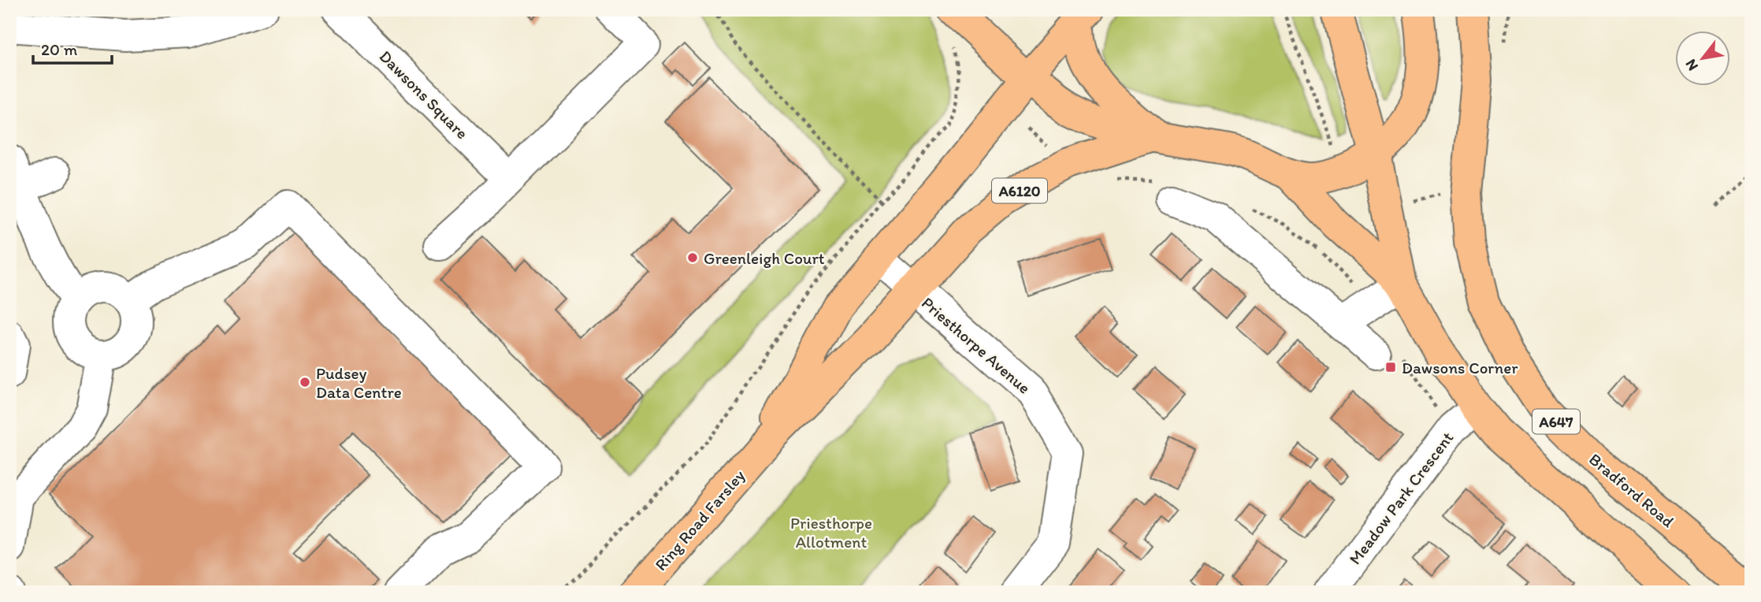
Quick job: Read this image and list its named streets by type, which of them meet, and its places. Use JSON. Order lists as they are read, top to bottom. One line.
{"streets":{"main road":["A6120","A647","Bradford Road","Ring Road Farsley"],"street":["Dawsons Square","Priesthorpe Avenue","Meadow Park Crescent"]},"crossings":[["A6120","Priesthorpe Avenue"],["A6120","Ring Road Farsley"],["A647","Bradford Road"],["A647","Meadow Park Crescent"]],"parks":["Priesthorpe Allotment"],"places":{"other":["Greenleigh Court","Pudsey Data Centre"],"transit":["Dawsons Corner"]},"scale_bar":"20 m","north":"bottom left"}
